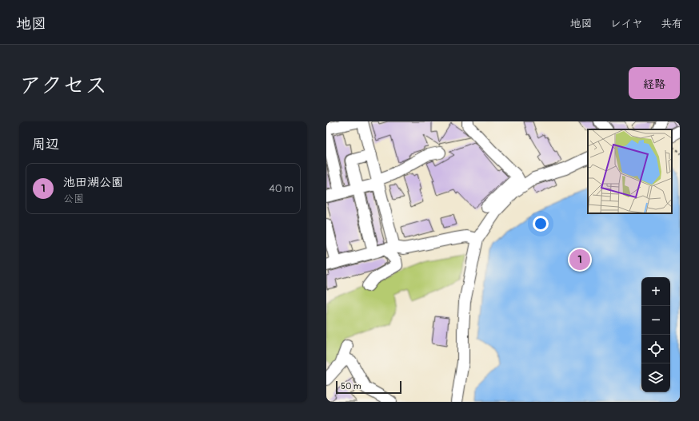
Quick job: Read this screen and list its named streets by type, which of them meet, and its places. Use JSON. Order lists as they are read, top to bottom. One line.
{"scale_bar":"50 m","page":{"header":"地図","nav":["地図","レイヤ","共有"],"title":"アクセス","buttons":"経路","heading":"周辺","list":[{"mark":"1","name":"池田湖公園","note":"公園","value":"40 m"}],"pins":"1","map_buttons":["+","−"],"scale":"50 m"}}
